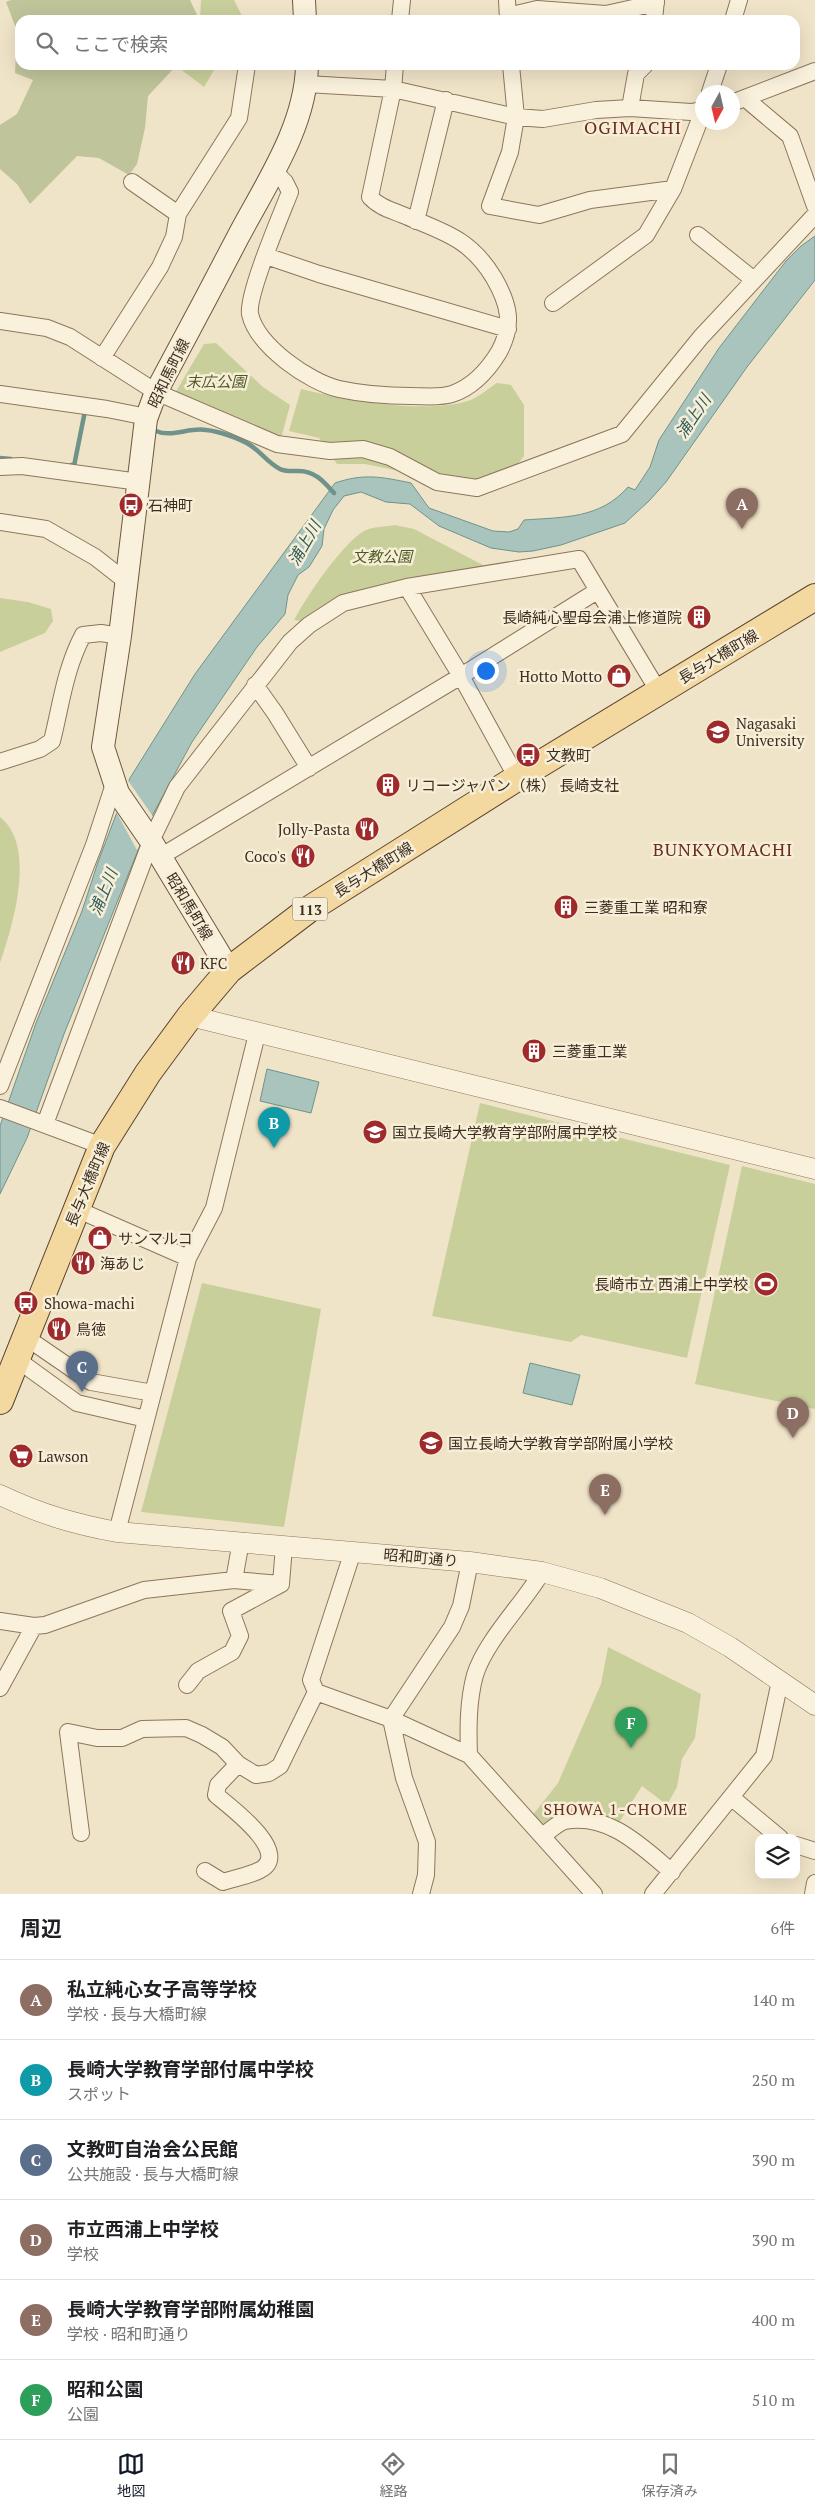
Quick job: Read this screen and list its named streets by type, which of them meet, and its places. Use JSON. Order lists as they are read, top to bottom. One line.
{"streets":{"main road":["昭和馬町線","長与大橋町線","113"],"street":["昭和町通り"]},"crossings":[["昭和馬町線","長与大橋町線"]],"districts":["OGIMACHI","BUNKYOMACHI","SHOWA 1-CHOME"],"water":["浦上川"],"parks":["末広公園","文教公園"],"places":{"bus stop":["石神町","文教町","Showa-machi"],"building":["長崎純心聖母会浦上修道院","リコージャパン（株） 長崎支社","三菱重工業 昭和寮","三菱重工業"],"shop":["Hotto Motto","サンマルコ"],"school or university":["Nagasaki University","国立長崎大学教育学部附属中学校","国立長崎大学教育学部附属小学校"],"restaurant":["Jolly-Pasta","Coco's","KFC","海あじ","鳥徳"],"sports":["長崎市立 西浦上中学校"],"supermarket":["Lawson"]},"north":"bottom","page":{"search":"ここで検索","pins":["A","B","C","D","E","F"],"heading":["周辺","6件"],"list":[{"mark":"A","name":"私立純心女子高等学校","note":"学校 · 長与大橋町線","value":"140 m"},{"mark":"B","name":"長崎大学教育学部付属中学校","note":"スポット","value":"250 m"},{"mark":"C","name":"文教町自治会公民館","note":"公共施設 · 長与大橋町線","value":"390 m"},{"mark":"D","name":"市立西浦上中学校","note":"学校","value":"390 m"},{"mark":"E","name":"長崎大学教育学部附属幼稚園","note":"学校 · 昭和町通り","value":"400 m"},{"mark":"F","name":"昭和公園","note":"公園","value":"510 m"}],"nav":["地図","経路","保存済み"]}}
